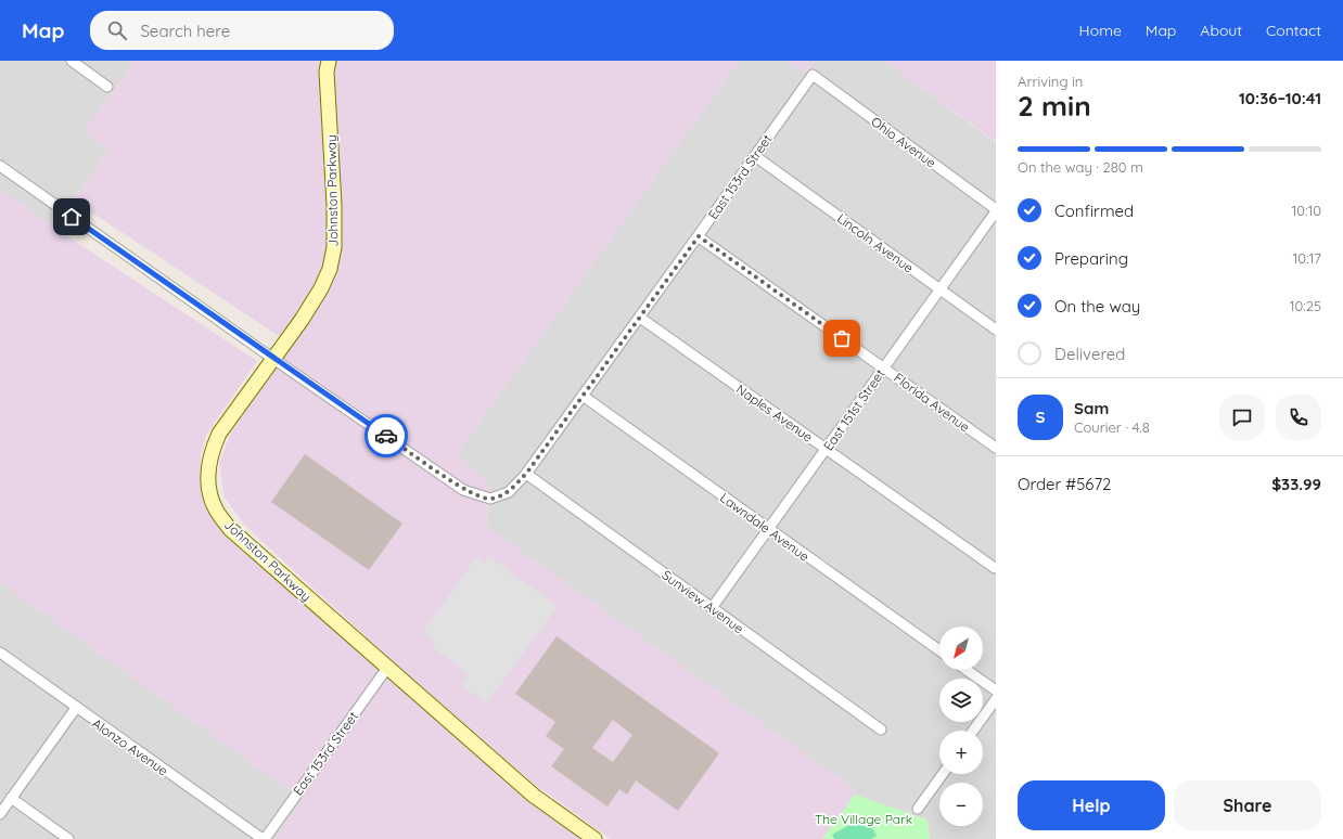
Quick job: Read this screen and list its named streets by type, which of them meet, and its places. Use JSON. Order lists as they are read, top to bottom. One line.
{"streets":{"street":["Ohio Avenue","East 153rd Street","Johnston Parkway","Lincoln Avenue","Florida Avenue","East 151st Street","Naples Avenue","Lawndale Avenue","Sunview Avenue","Alonzo Avenue"]},"crossings":[["Ohio Avenue","East 153rd Street"],["Ohio Avenue","East 151st Street"],["East 153rd Street","Johnston Parkway"],["East 153rd Street","Lincoln Avenue"],["East 153rd Street","Florida Avenue"],["East 153rd Street","Naples Avenue"],["East 153rd Street","Lawndale Avenue"],["East 153rd Street","Sunview Avenue"],["East 153rd Street","Alonzo Avenue"],["Lincoln Avenue","East 151st Street"],["Florida Avenue","East 151st Street"],["East 151st Street","Naples Avenue"],["East 151st Street","Lawndale Avenue"],["East 151st Street","Sunview Avenue"]],"parks":["The Village Park"],"north":"bottom left","page":{"header":"Map","search":"Search here","nav":["Home","Map","About","Contact"],"heading":["2 min","Arriving in","10:36–10:41"],"panel":["Sam","Courier · 4.8","Order #5672","$33.99"],"bar":"On the way · 280 m","list":[["Confirmed","10:10"],["Preparing","10:17"],["On the way","10:25"],"Delivered"],"round":"S","map_buttons":["+","−"],"buttons":["Help","Share"]}}
